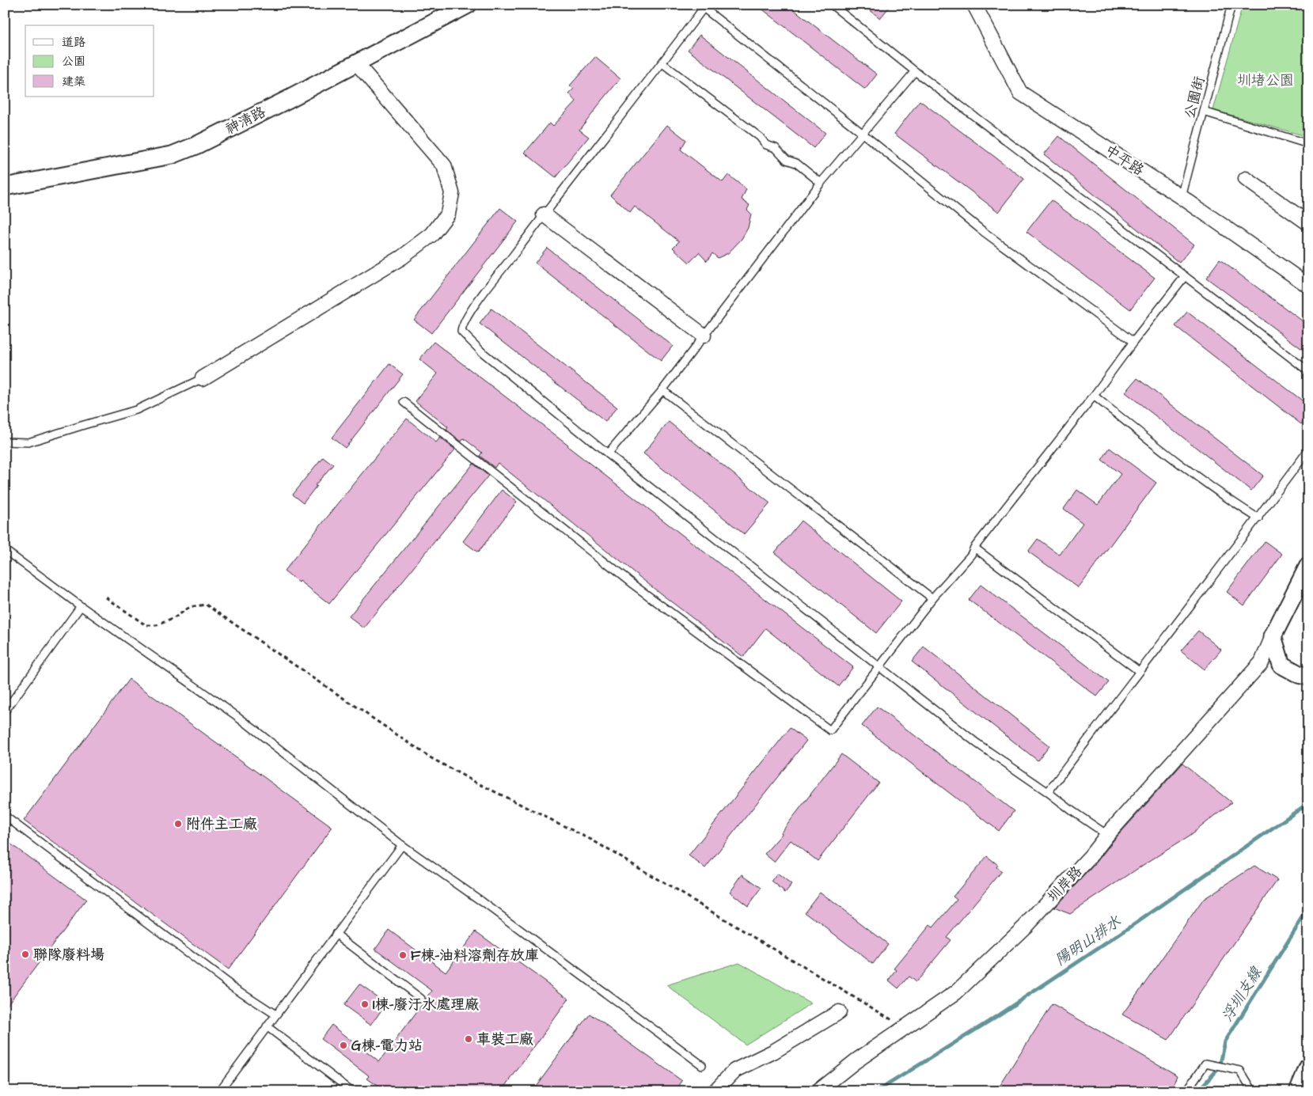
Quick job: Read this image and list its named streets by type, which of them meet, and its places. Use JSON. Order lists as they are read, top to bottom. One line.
{"streets":{"street":["神清路","中平路","圳岸路"],"lane":["公園街"]},"crossings":[["公園街","中平路"]],"water":["陽明山排水","浮圳支線"],"parks":["圳堵公園"],"places":["附件主工廠","聯隊廢料場","F棟-油料溶劑存放庫","I棟-廢汙水處理廠","車裝工廠","G棟-電力站"],"legend":["道路","公園","建築"]}
